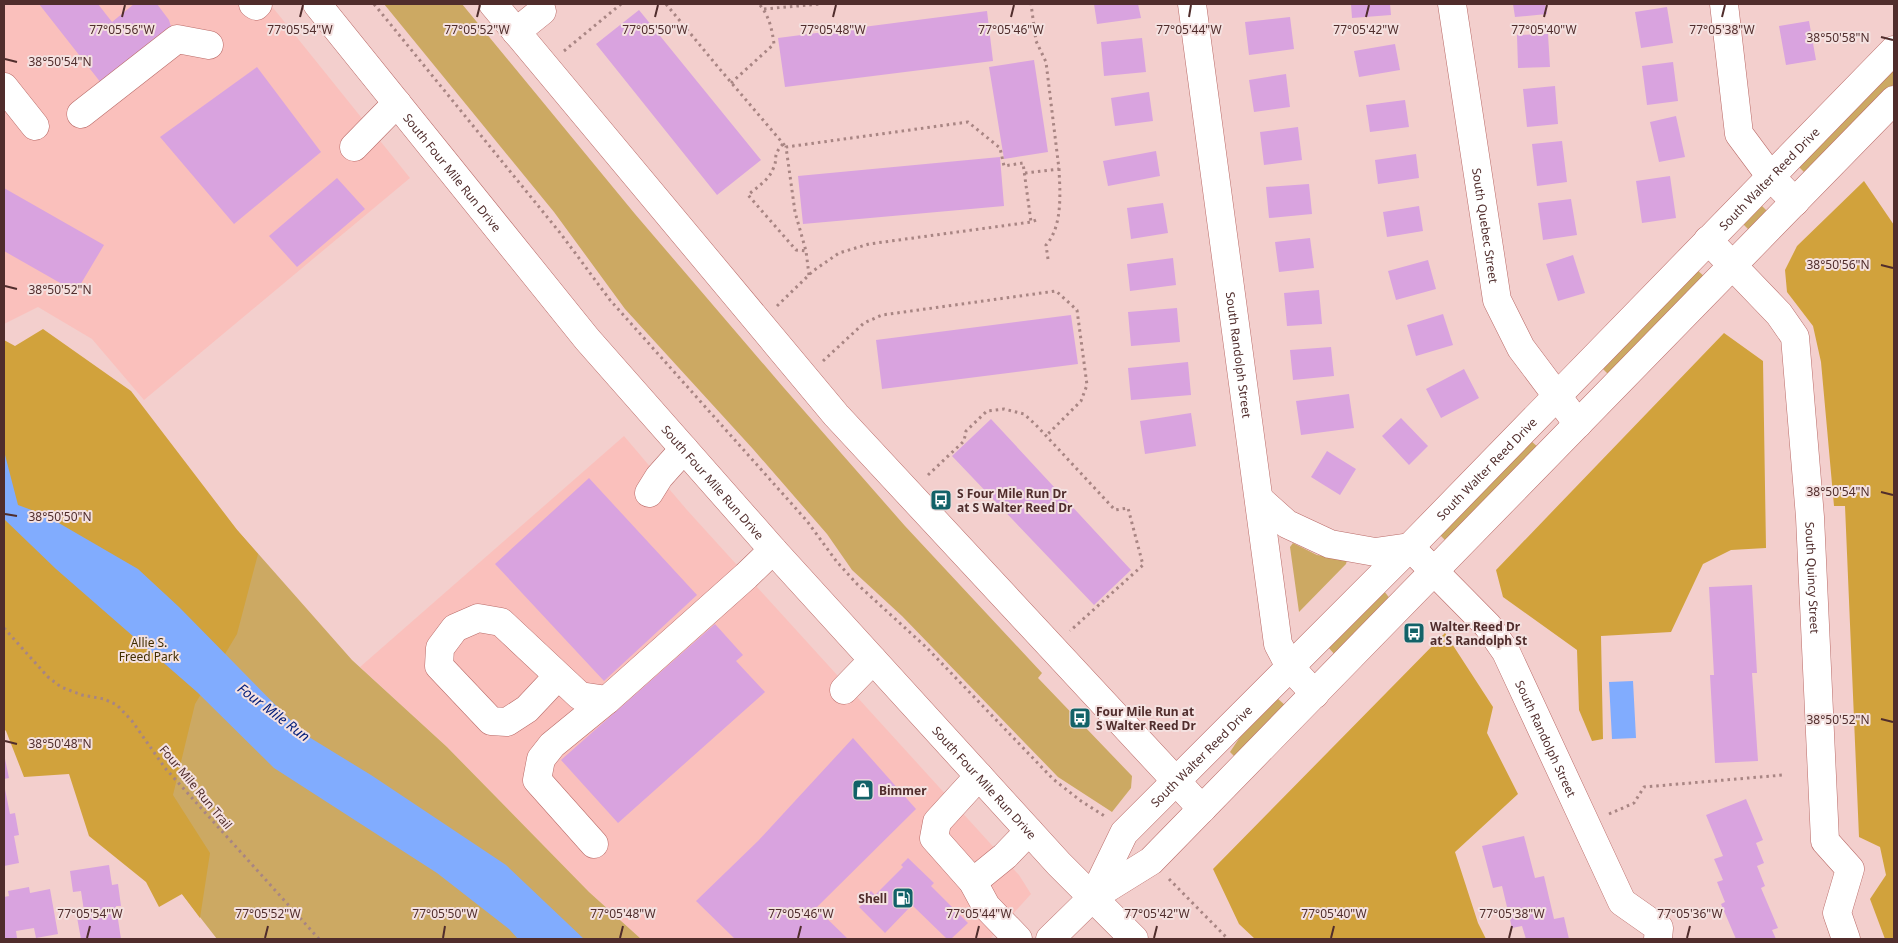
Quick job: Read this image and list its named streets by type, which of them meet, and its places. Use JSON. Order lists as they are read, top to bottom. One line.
{"streets":{"street":["South Four Mile Run Drive","South Walter Reed Drive","South Quebec Street","South Randolph Street","South Quincy Street"],"path":["Four Mile Run Trail"]},"crossings":[["South Four Mile Run Drive","South Walter Reed Drive"],["South Walter Reed Drive","South Quebec Street"],["South Walter Reed Drive","South Randolph Street"],["South Walter Reed Drive","South Quincy Street"]],"water":["Four Mile Run"],"parks":["Allie S. Freed Park"],"places":{"bus stop":["S Four Mile Run Dr at S Walter Reed Dr","Walter Reed Dr at S Randolph St","Four Mile Run at S Walter Reed Dr"],"shop":["Bimmer"],"fuel station":["Shell"]},"coordinates":["77°05'56\"W","77°05'54\"W","77°05'52\"W","77°05'50\"W","77°05'48\"W","77°05'46\"W","77°05'44\"W","77°05'42\"W","77°05'40\"W","77°05'38\"W","38°50'58\"N","38°50'54\"N","38°50'56\"N","38°50'52\"N","38°50'50\"N","38°50'48\"N","77°05'36\"W"]}
